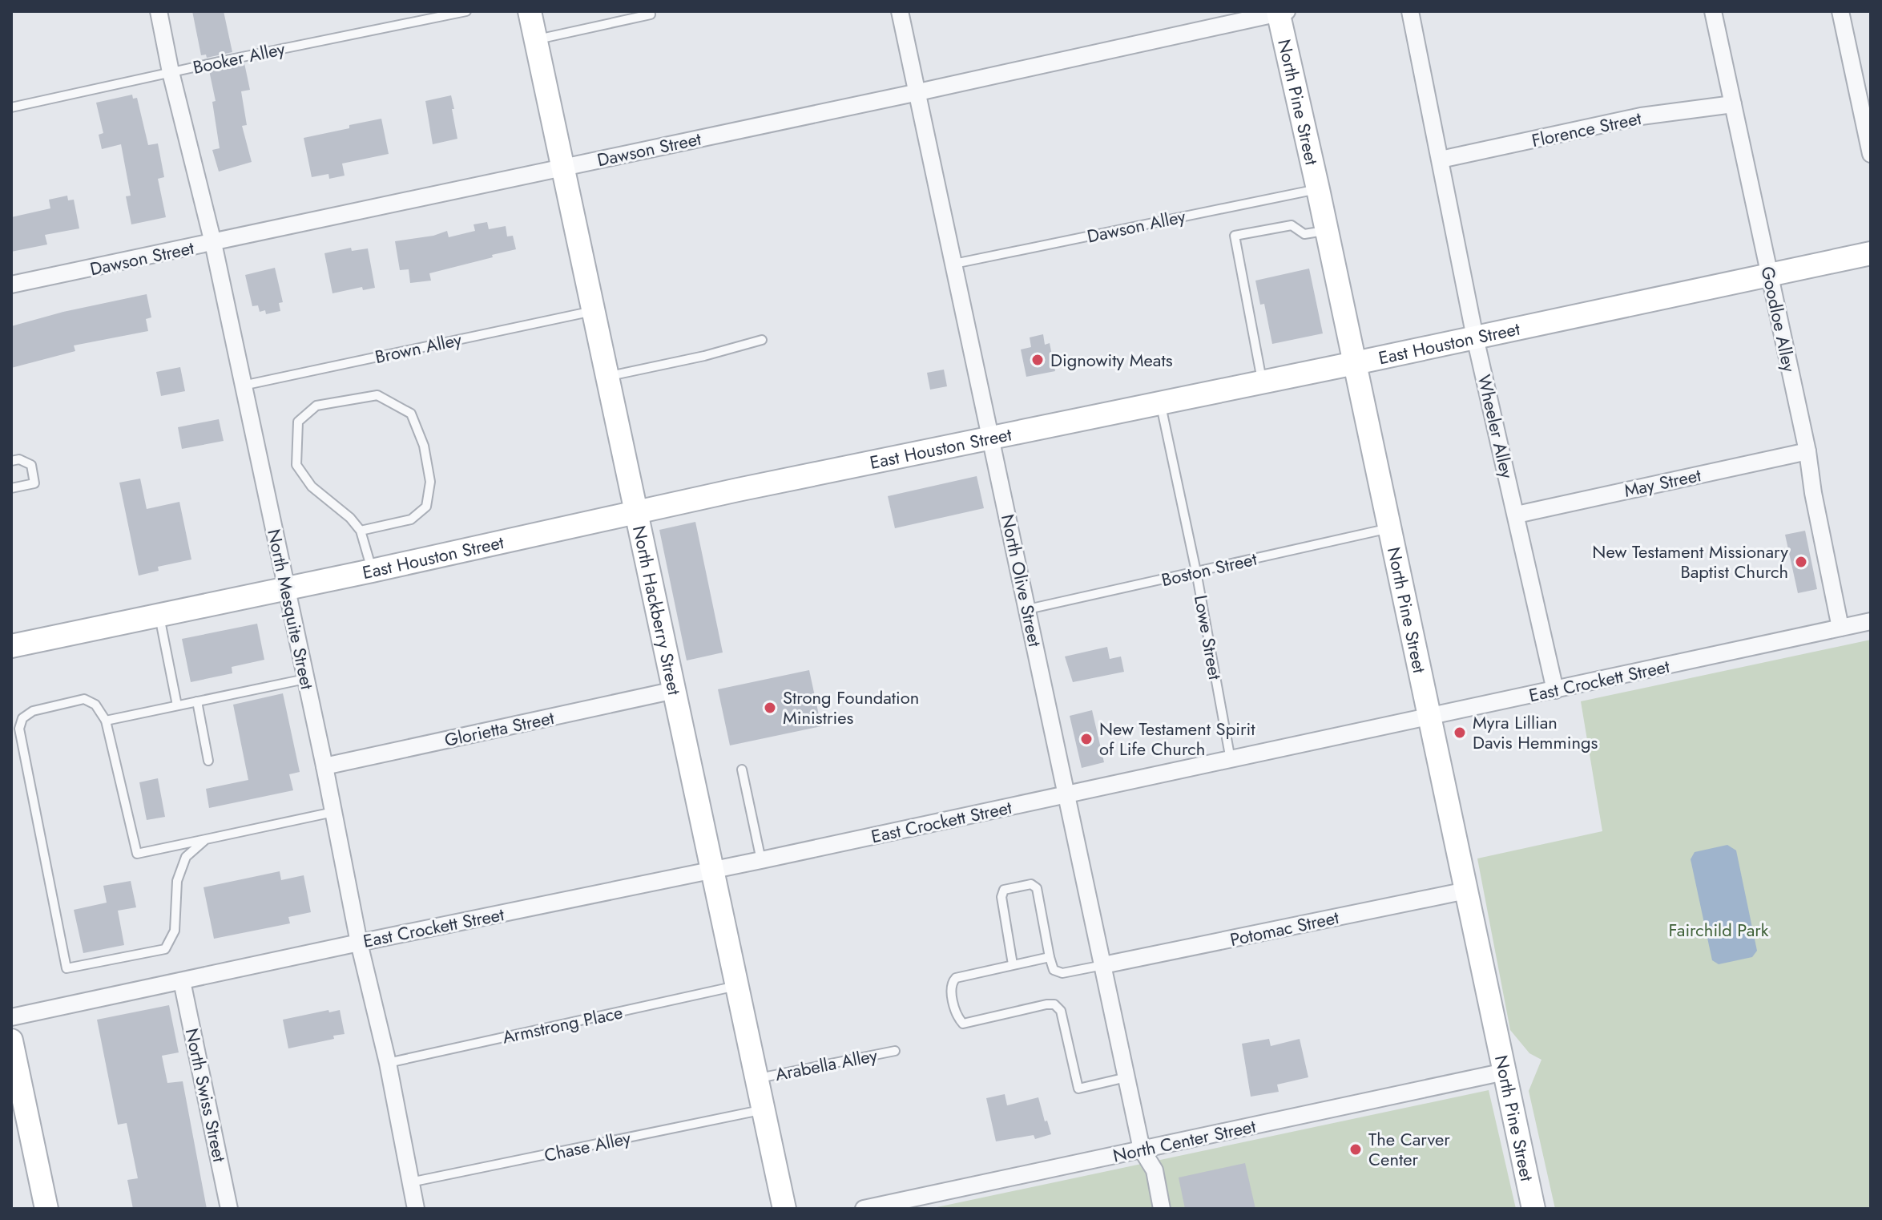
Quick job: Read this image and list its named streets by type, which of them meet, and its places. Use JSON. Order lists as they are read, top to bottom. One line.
{"streets":{"main road":["North Pine Street","East Houston Street","North Hackberry Street"],"street":["Florence Street","Dawson Street","Goodloe Alley","Wheeler Alley","May Street","North Olive Street","North Mesquite Street","East Crockett Street","Glorietta Street","Potomac Street","North Swiss Street","North Center Street"],"lane":["Booker Alley","Dawson Alley","Brown Alley","Boston Street","Lowe Street","Armstrong Place","Arabella Alley","Chase Alley"]},"crossings":[["Booker Alley","North Mesquite Street"],["North Pine Street","Dawson Street"],["North Pine Street","Dawson Alley"],["North Pine Street","East Houston Street"],["North Pine Street","Boston Street"],["North Pine Street","East Crockett Street"],["North Pine Street","Potomac Street"],["North Pine Street","North Center Street"],["Florence Street","Goodloe Alley"],["Florence Street","Wheeler Alley"],["Dawson Street","North Olive Street"],["Dawson Street","North Mesquite Street"],["Dawson Street","North Hackberry Street"],["Dawson Alley","North Olive Street"],["Goodloe Alley","East Houston Street"],["Goodloe Alley","May Street"],["Goodloe Alley","East Crockett Street"],["East Houston Street","Wheeler Alley"],["East Houston Street","North Olive Street"],["East Houston Street","North Mesquite Street"],["East Houston Street","North Hackberry Street"],["East Houston Street","Lowe Street"],["Brown Alley","North Mesquite Street"],["Brown Alley","North Hackberry Street"],["Wheeler Alley","May Street"],["Wheeler Alley","East Crockett Street"],["Boston Street","North Olive Street"],["Boston Street","Lowe Street"],["North Olive Street","East Crockett Street"],["North Olive Street","Potomac Street"],["North Olive Street","North Center Street"],["North Mesquite Street","East Crockett Street"],["North Mesquite Street","Glorietta Street"],["North Mesquite Street","Armstrong Place"],["North Mesquite Street","Chase Alley"],["North Hackberry Street","East Crockett Street"],["North Hackberry Street","Glorietta Street"],["North Hackberry Street","Armstrong Place"],["North Hackberry Street","Arabella Alley"],["North Hackberry Street","Chase Alley"],["Lowe Street","East Crockett Street"],["East Crockett Street","North Swiss Street"]],"parks":["Fairchild Park"],"places":["Dignowity Meats","New Testament Missionary Baptist Church","Strong Foundation Ministries","Myra Lillian Davis Hemmings","New Testament Spirit of Life Church","The Carver Center"]}
